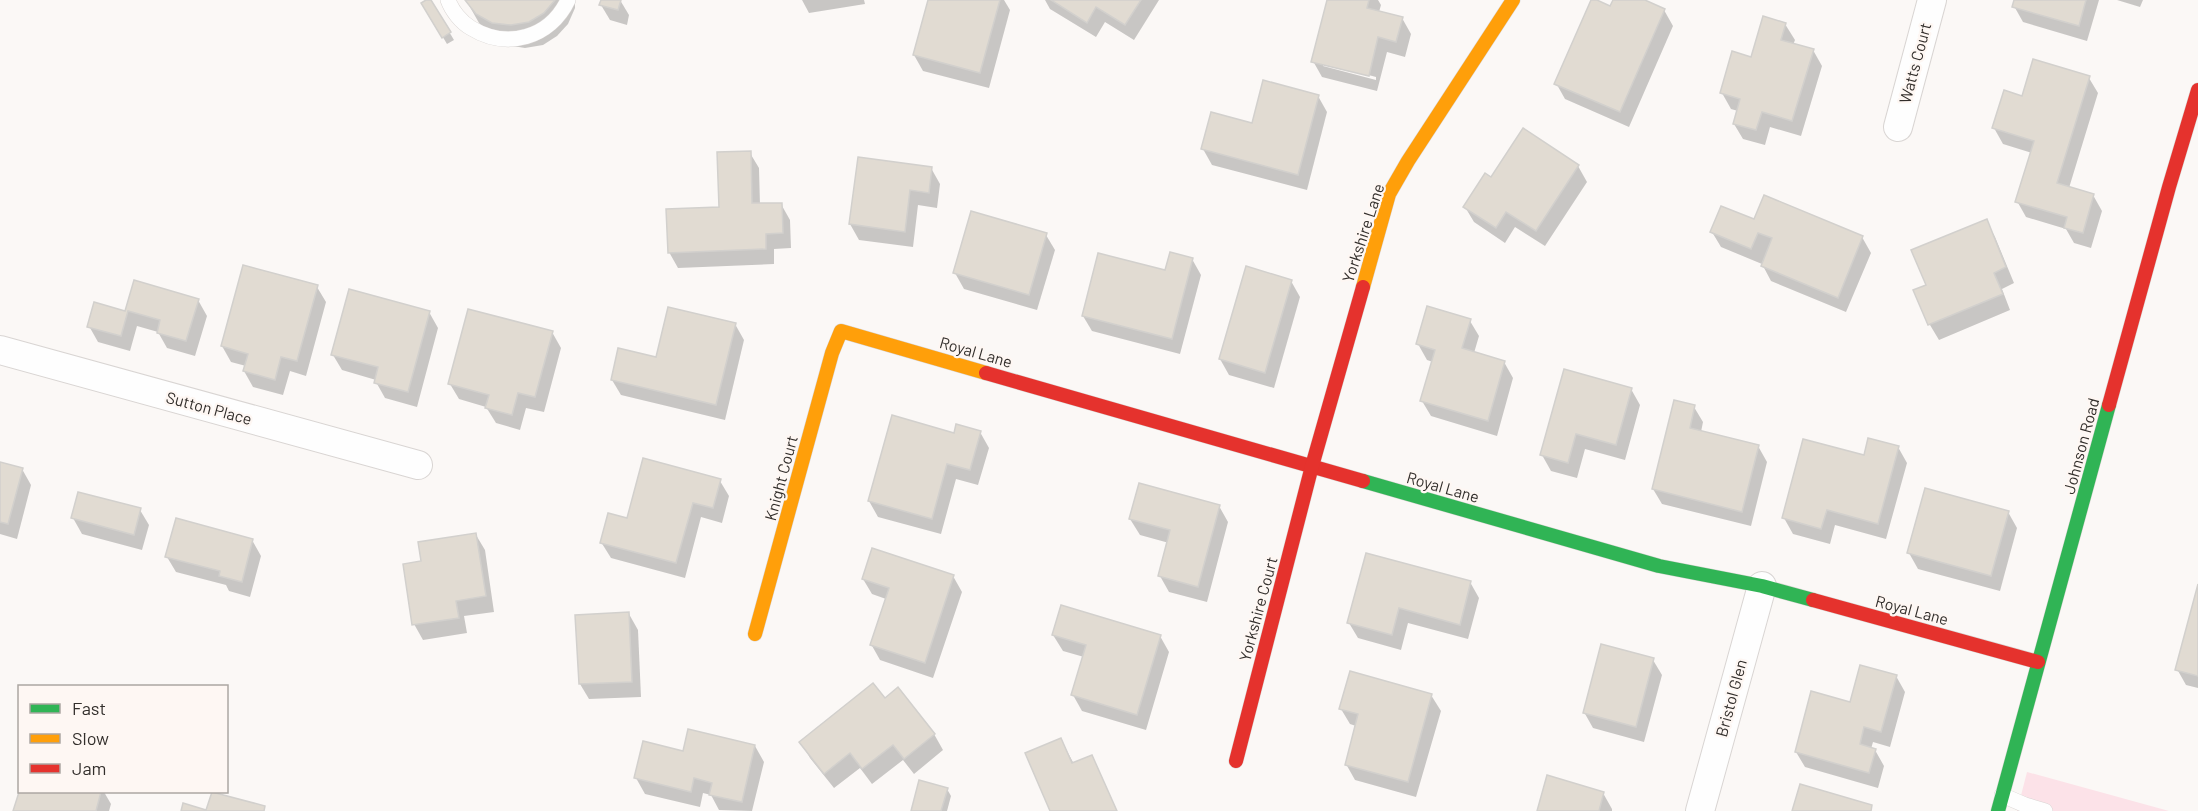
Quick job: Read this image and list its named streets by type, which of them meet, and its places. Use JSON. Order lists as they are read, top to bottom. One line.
{"streets":{"street":["Watts Court","Yorkshire Lane","Royal Lane","Sutton Place","Johnson Road","Knight Court","Yorkshire Court","Bristol Glen"]},"crossings":[["Yorkshire Lane","Royal Lane"],["Yorkshire Lane","Yorkshire Court"],["Royal Lane","Johnson Road"],["Royal Lane","Knight Court"],["Royal Lane","Yorkshire Court"],["Royal Lane","Bristol Glen"]],"legend":["Fast","Slow","Jam"]}
